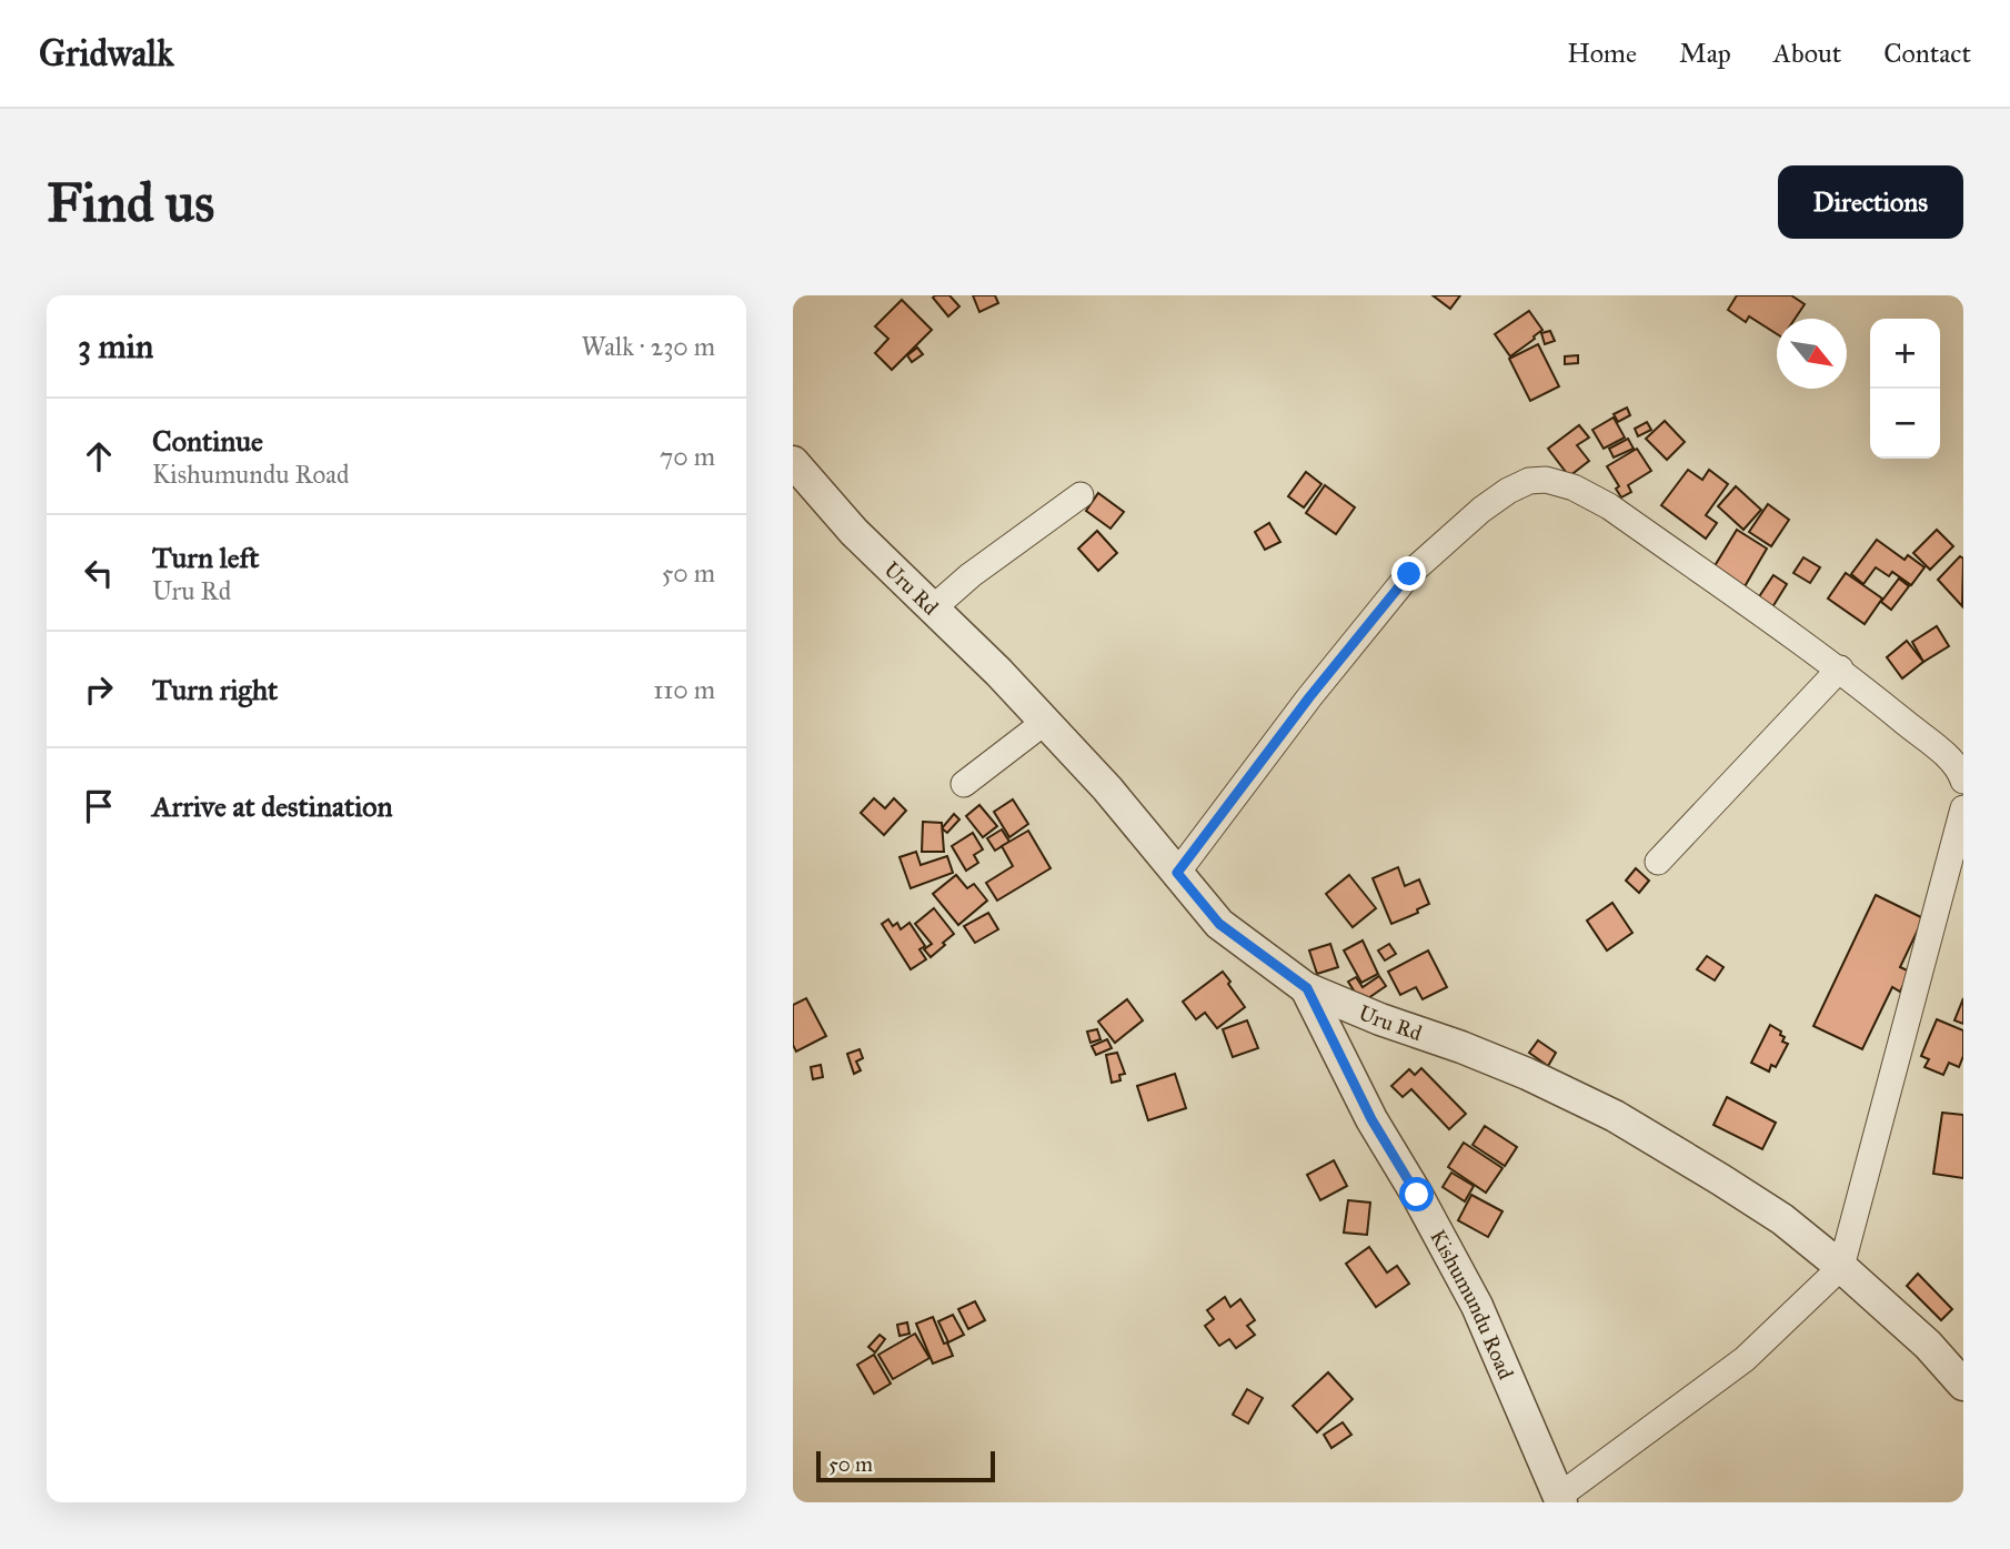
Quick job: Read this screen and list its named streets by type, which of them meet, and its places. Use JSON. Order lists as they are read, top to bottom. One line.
{"streets":{"street":["Uru Rd","Kishumundu Road"]},"crossings":[["Uru Rd","Kishumundu Road"]],"scale_bar":"50 m","north":"bottom right","page":{"header":"Gridwalk","nav":["Home","Map","About","Contact"],"buttons":"Directions","title":"Find us","heading":["3 min","Walk · 230 m"],"map_buttons":["+","−"],"list":[["Continue","Kishumundu Road","70 m"],["Turn left","Uru Rd","50 m"],["Turn right","110 m"],"Arrive at destination"],"scale":"50 m"}}
